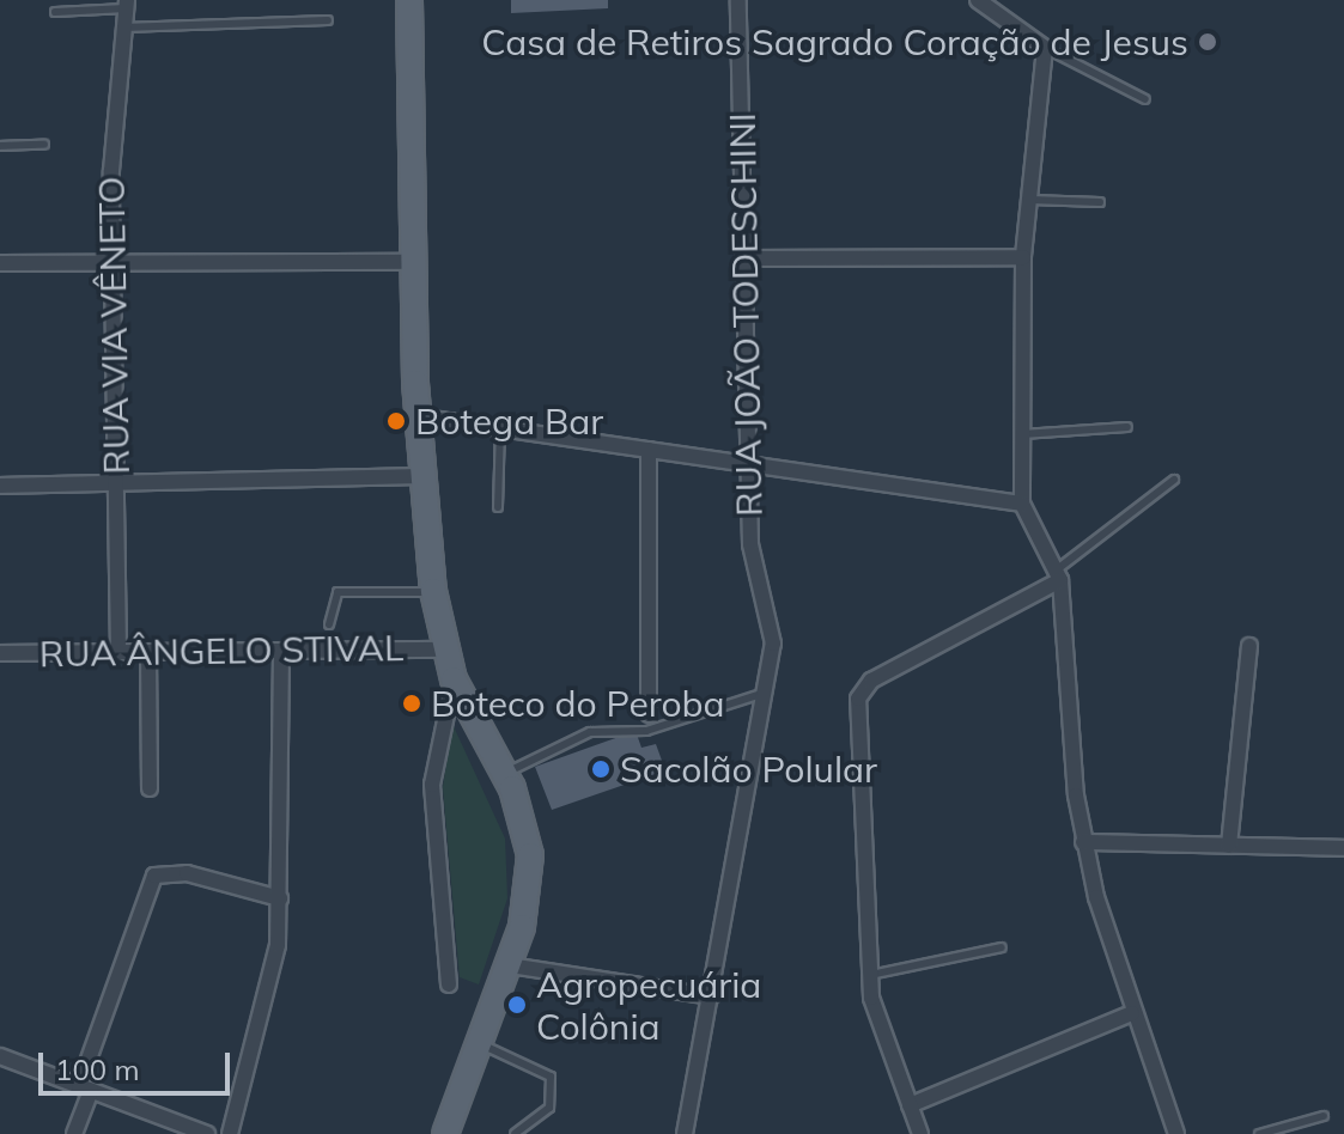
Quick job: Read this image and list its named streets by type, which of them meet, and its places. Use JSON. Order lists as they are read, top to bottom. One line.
{"streets":{"street":["RUA JOÃO TODESCHINI","RUA VIA VÊNETO","RUA ÂNGELO STIVAL"]},"crossings":[["RUA VIA VÊNETO","RUA ÂNGELO STIVAL"]],"places":["Casa de Retiros Sagrado Coração de Jesus","Botega Bar","Boteco do Peroba","Sacolão Polular","Agropecuária Colônia"],"scale_bar":"100 m"}
